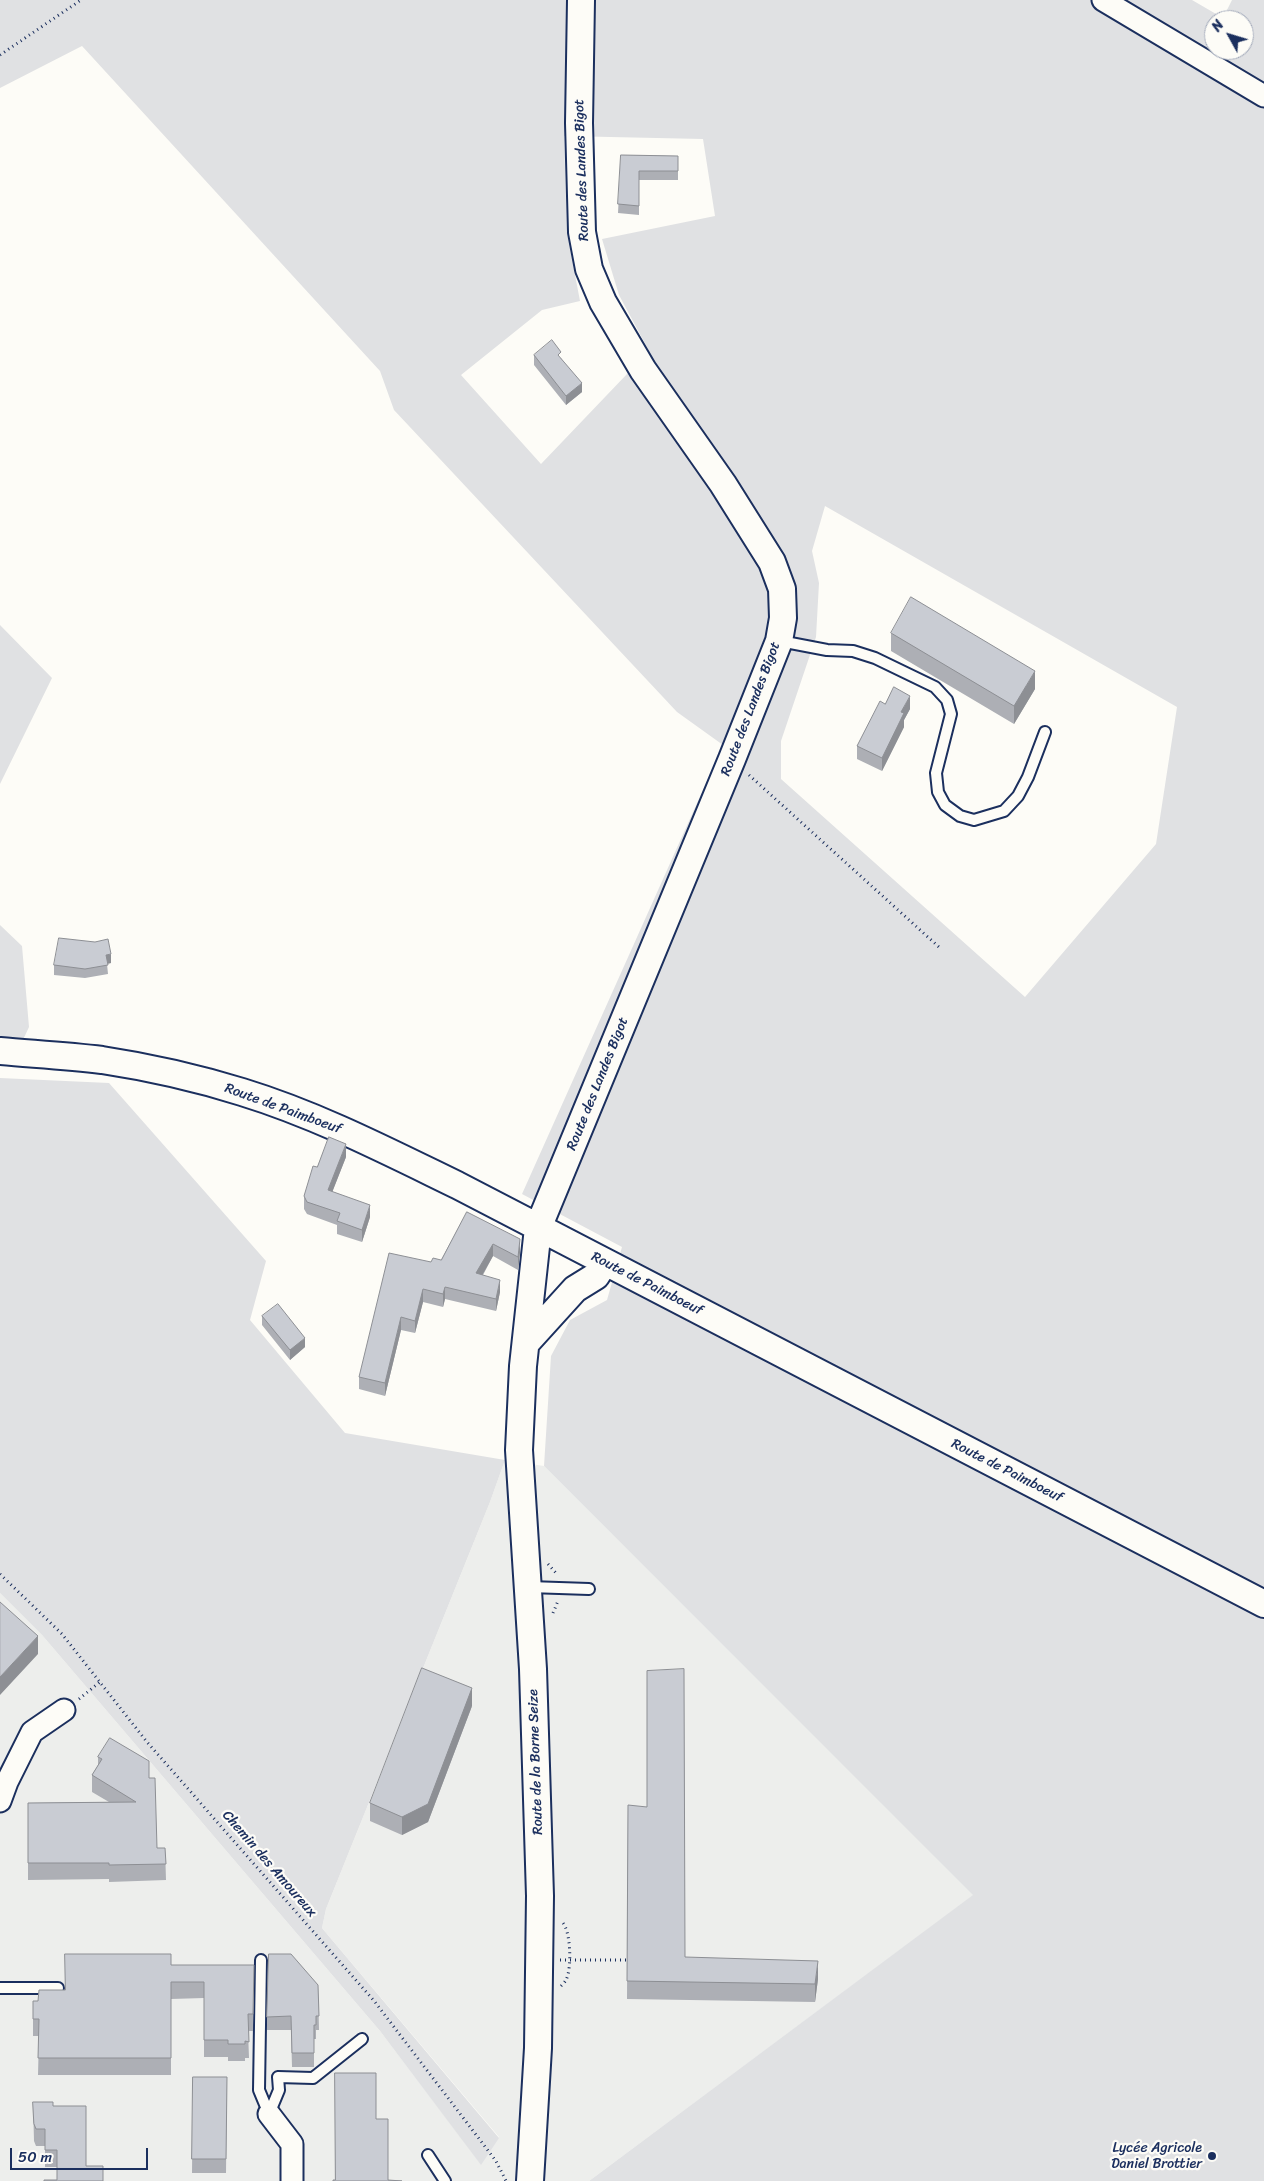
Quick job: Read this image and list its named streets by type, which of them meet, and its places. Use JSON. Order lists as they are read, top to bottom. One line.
{"streets":{"street":["Route des Landes Bigot","Route de Paimboeuf","Route de la Borne Seize"],"path":["Chemin des Amoureux"]},"crossings":[["Route des Landes Bigot","Route de Paimboeuf"],["Route des Landes Bigot","Route de la Borne Seize"]],"places":["Lycée Agricole Daniel Brottier"],"scale_bar":"50 m","north":"top left"}
